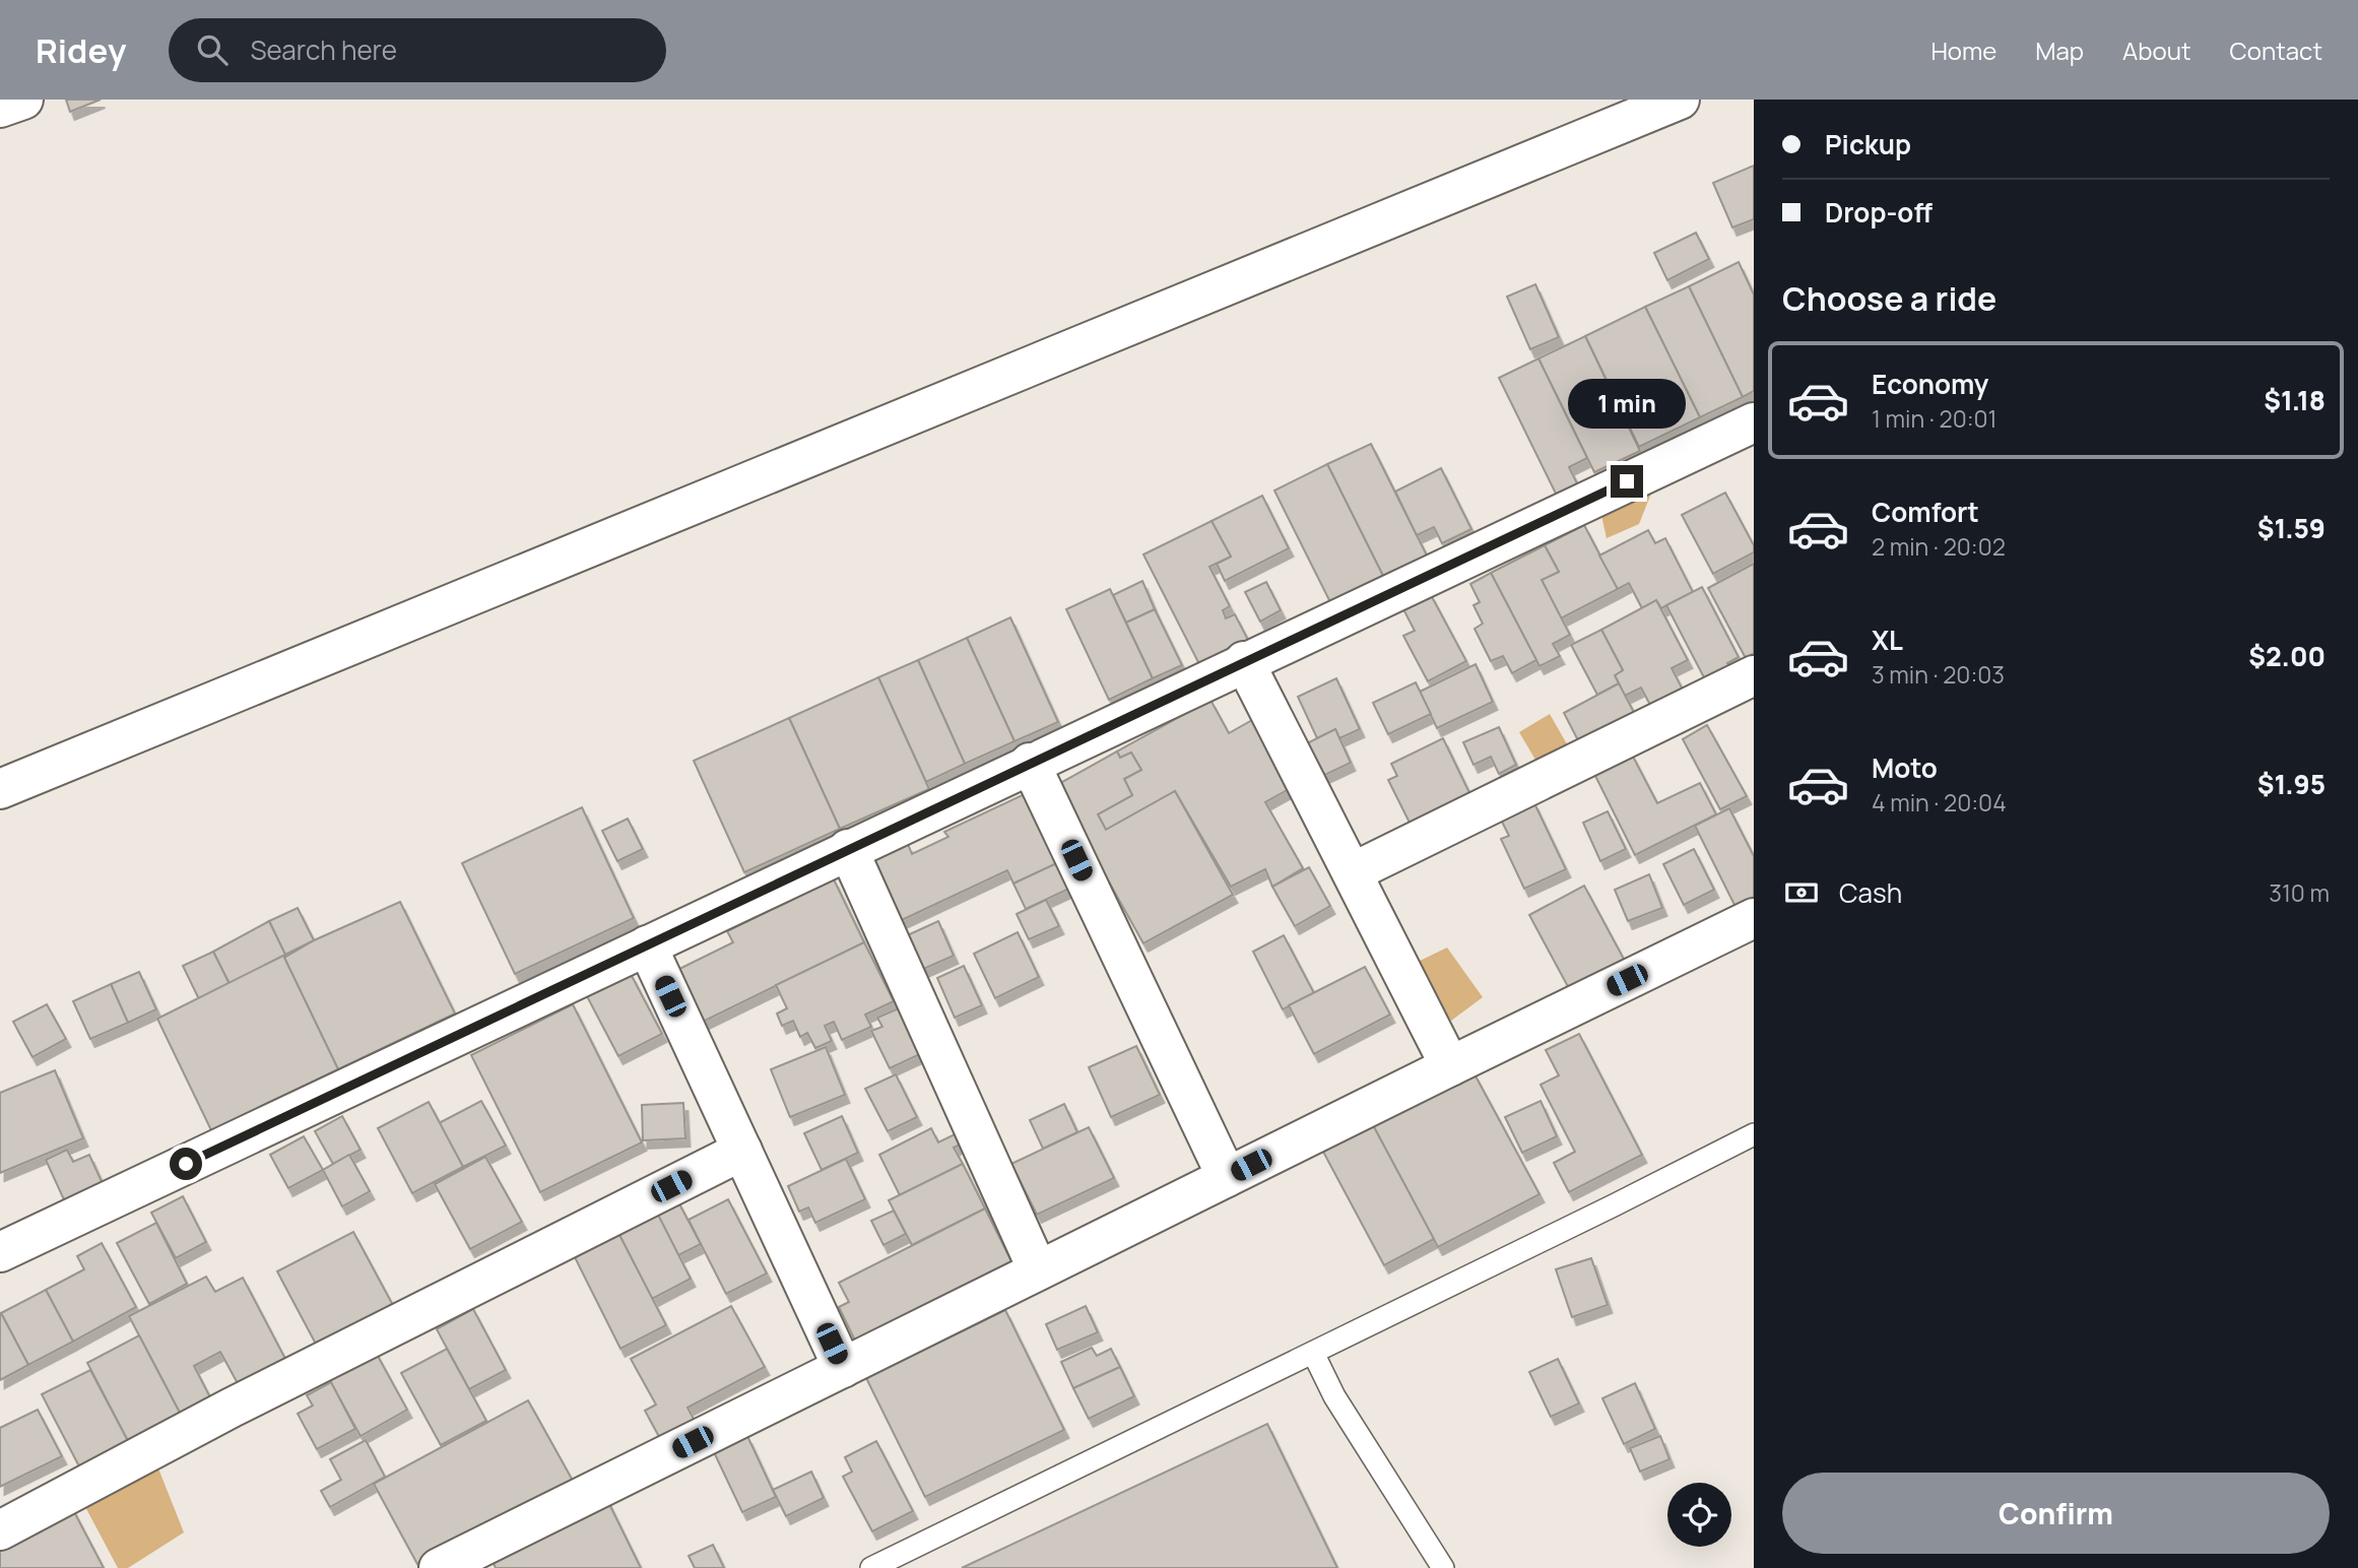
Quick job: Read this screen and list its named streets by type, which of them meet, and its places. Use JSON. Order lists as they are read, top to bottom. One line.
{"page":{"header":"Ridey","search":"Search here","nav":["Home","Map","About","Contact"],"banner":["Pickup","Drop-off"],"heading":"Choose a ride","list":[{"name":"Economy","note":"1 min · 20:01","value":"$1.18"},{"name":"Comfort","note":"2 min · 20:02","value":"$1.59"},{"name":"XL","note":"3 min · 20:03","value":"$2.00"},{"name":"Moto","note":"4 min · 20:04","value":"$1.95"}],"bubble":"1 min","pay":["Cash","310 m"],"buttons":"Confirm"}}
